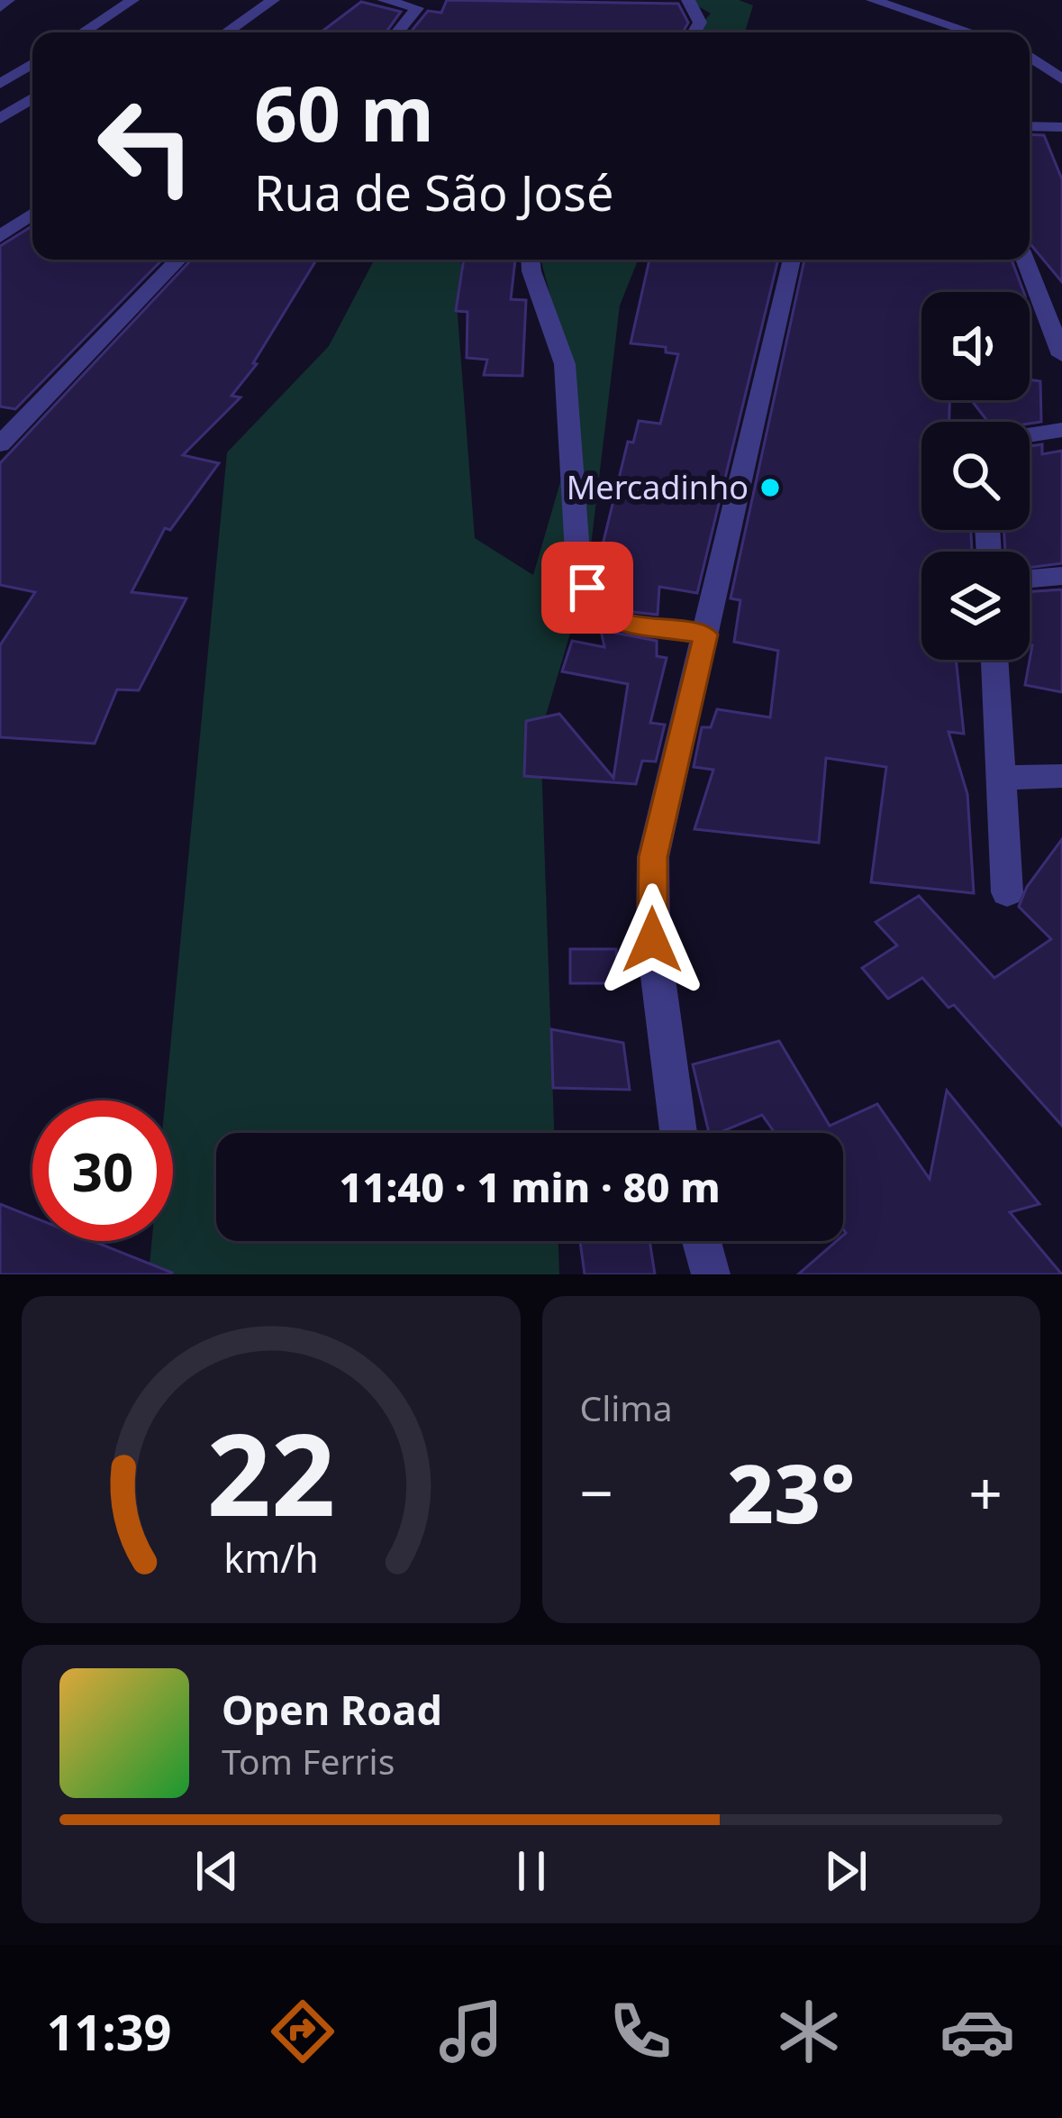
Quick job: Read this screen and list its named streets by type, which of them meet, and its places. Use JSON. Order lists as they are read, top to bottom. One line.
{"places":["Mercadinho"],"page":{"turn":["60 m","Rua de São José"],"limit":"30","trip":"11:40 · 1 min · 80 m","tile":"Clima","heat":["−","23°","+"],"song":["Open Road","Tom Ferris"],"tabs":"11:39","gauge":["22","km/h"]}}
